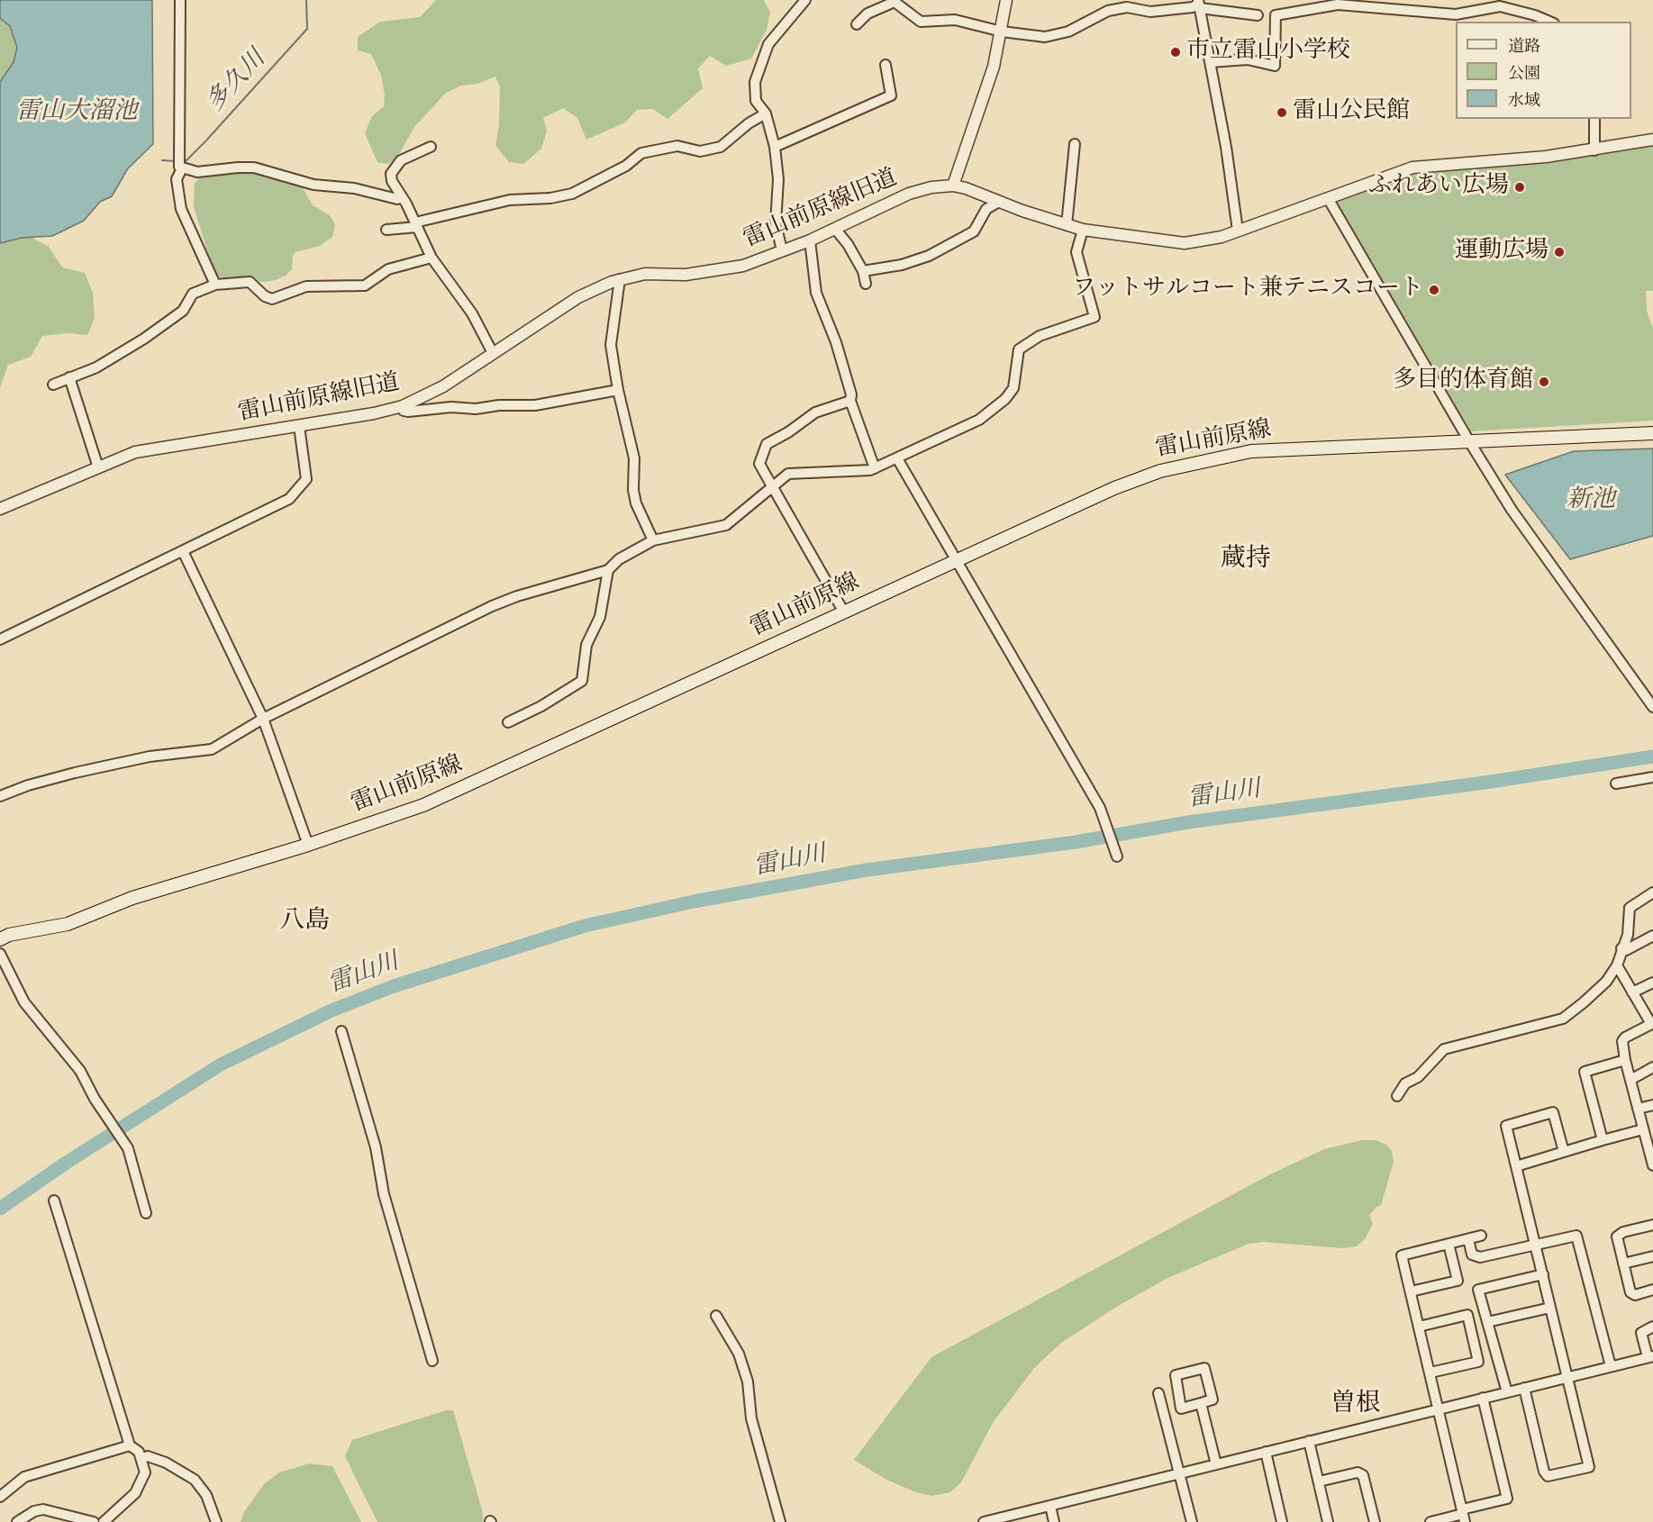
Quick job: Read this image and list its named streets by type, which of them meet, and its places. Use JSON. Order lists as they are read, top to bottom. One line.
{"streets":{"main road":["雷山前原線"],"street":["雷山前原線旧道"]},"districts":["蔵持","八島","曽根"],"water":["多久川","雷山大溜池","新池","雷山川"],"places":["市立雷山小学校","雷山公民館","ふれあい広場","運動広場","フットサルコート兼テニスコート","多目的体育館"],"legend":["道路","公園","水域"]}
